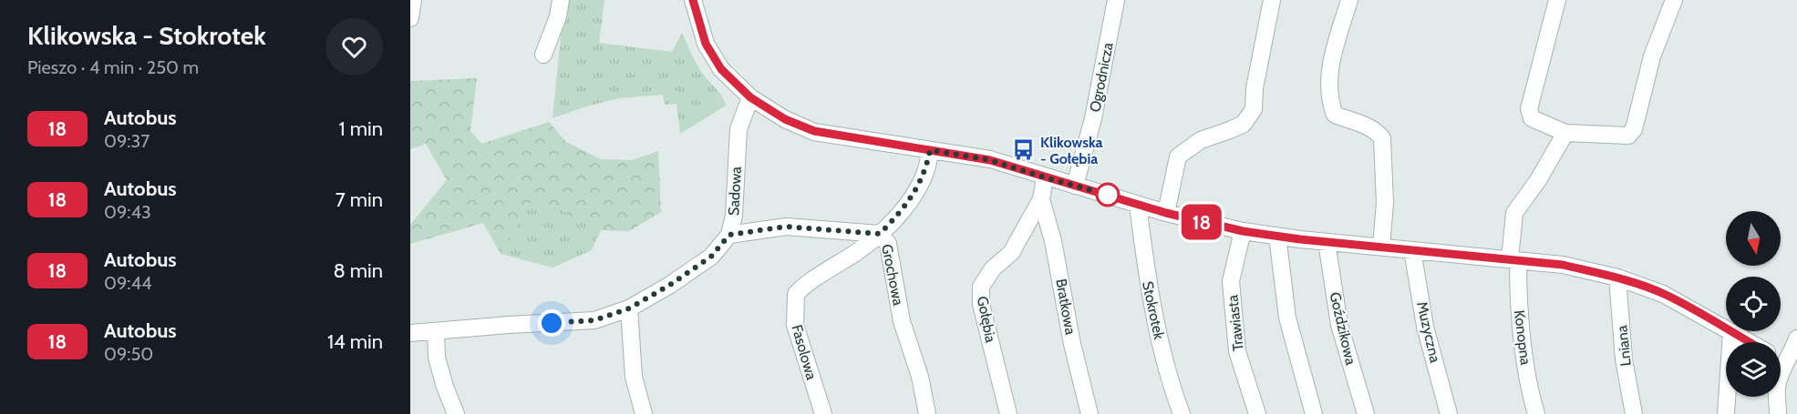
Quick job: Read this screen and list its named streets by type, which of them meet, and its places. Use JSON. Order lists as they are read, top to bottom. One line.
{"streets":{"street":["Ogrodnicza","Sadowa","Grochowa","Bratkowa","Stokrotek","Gołębia","Trawiasta","Goździkowa","Muzyczna","Konopna","Lniana","Fasolowa"]},"crossings":[["Grochowa","Fasolowa"],["Bratkowa","Gołębia"]],"places":{"bus stop":["Klikowska - Gołębia"]},"lines":["bus line 18"],"north":"bottom","page":{"heading":["Klikowska - Stokrotek","Pieszo · 4 min · 250 m"],"on_map":"18","list":[{"mark":"18","name":"Autobus","note":"09:37","value":"1 min"},{"mark":"18","name":"Autobus","note":"09:43","value":"7 min"},{"mark":"18","name":"Autobus","note":"09:44","value":"8 min"},{"mark":"18","name":"Autobus","note":"09:50","value":"14 min"}]}}
